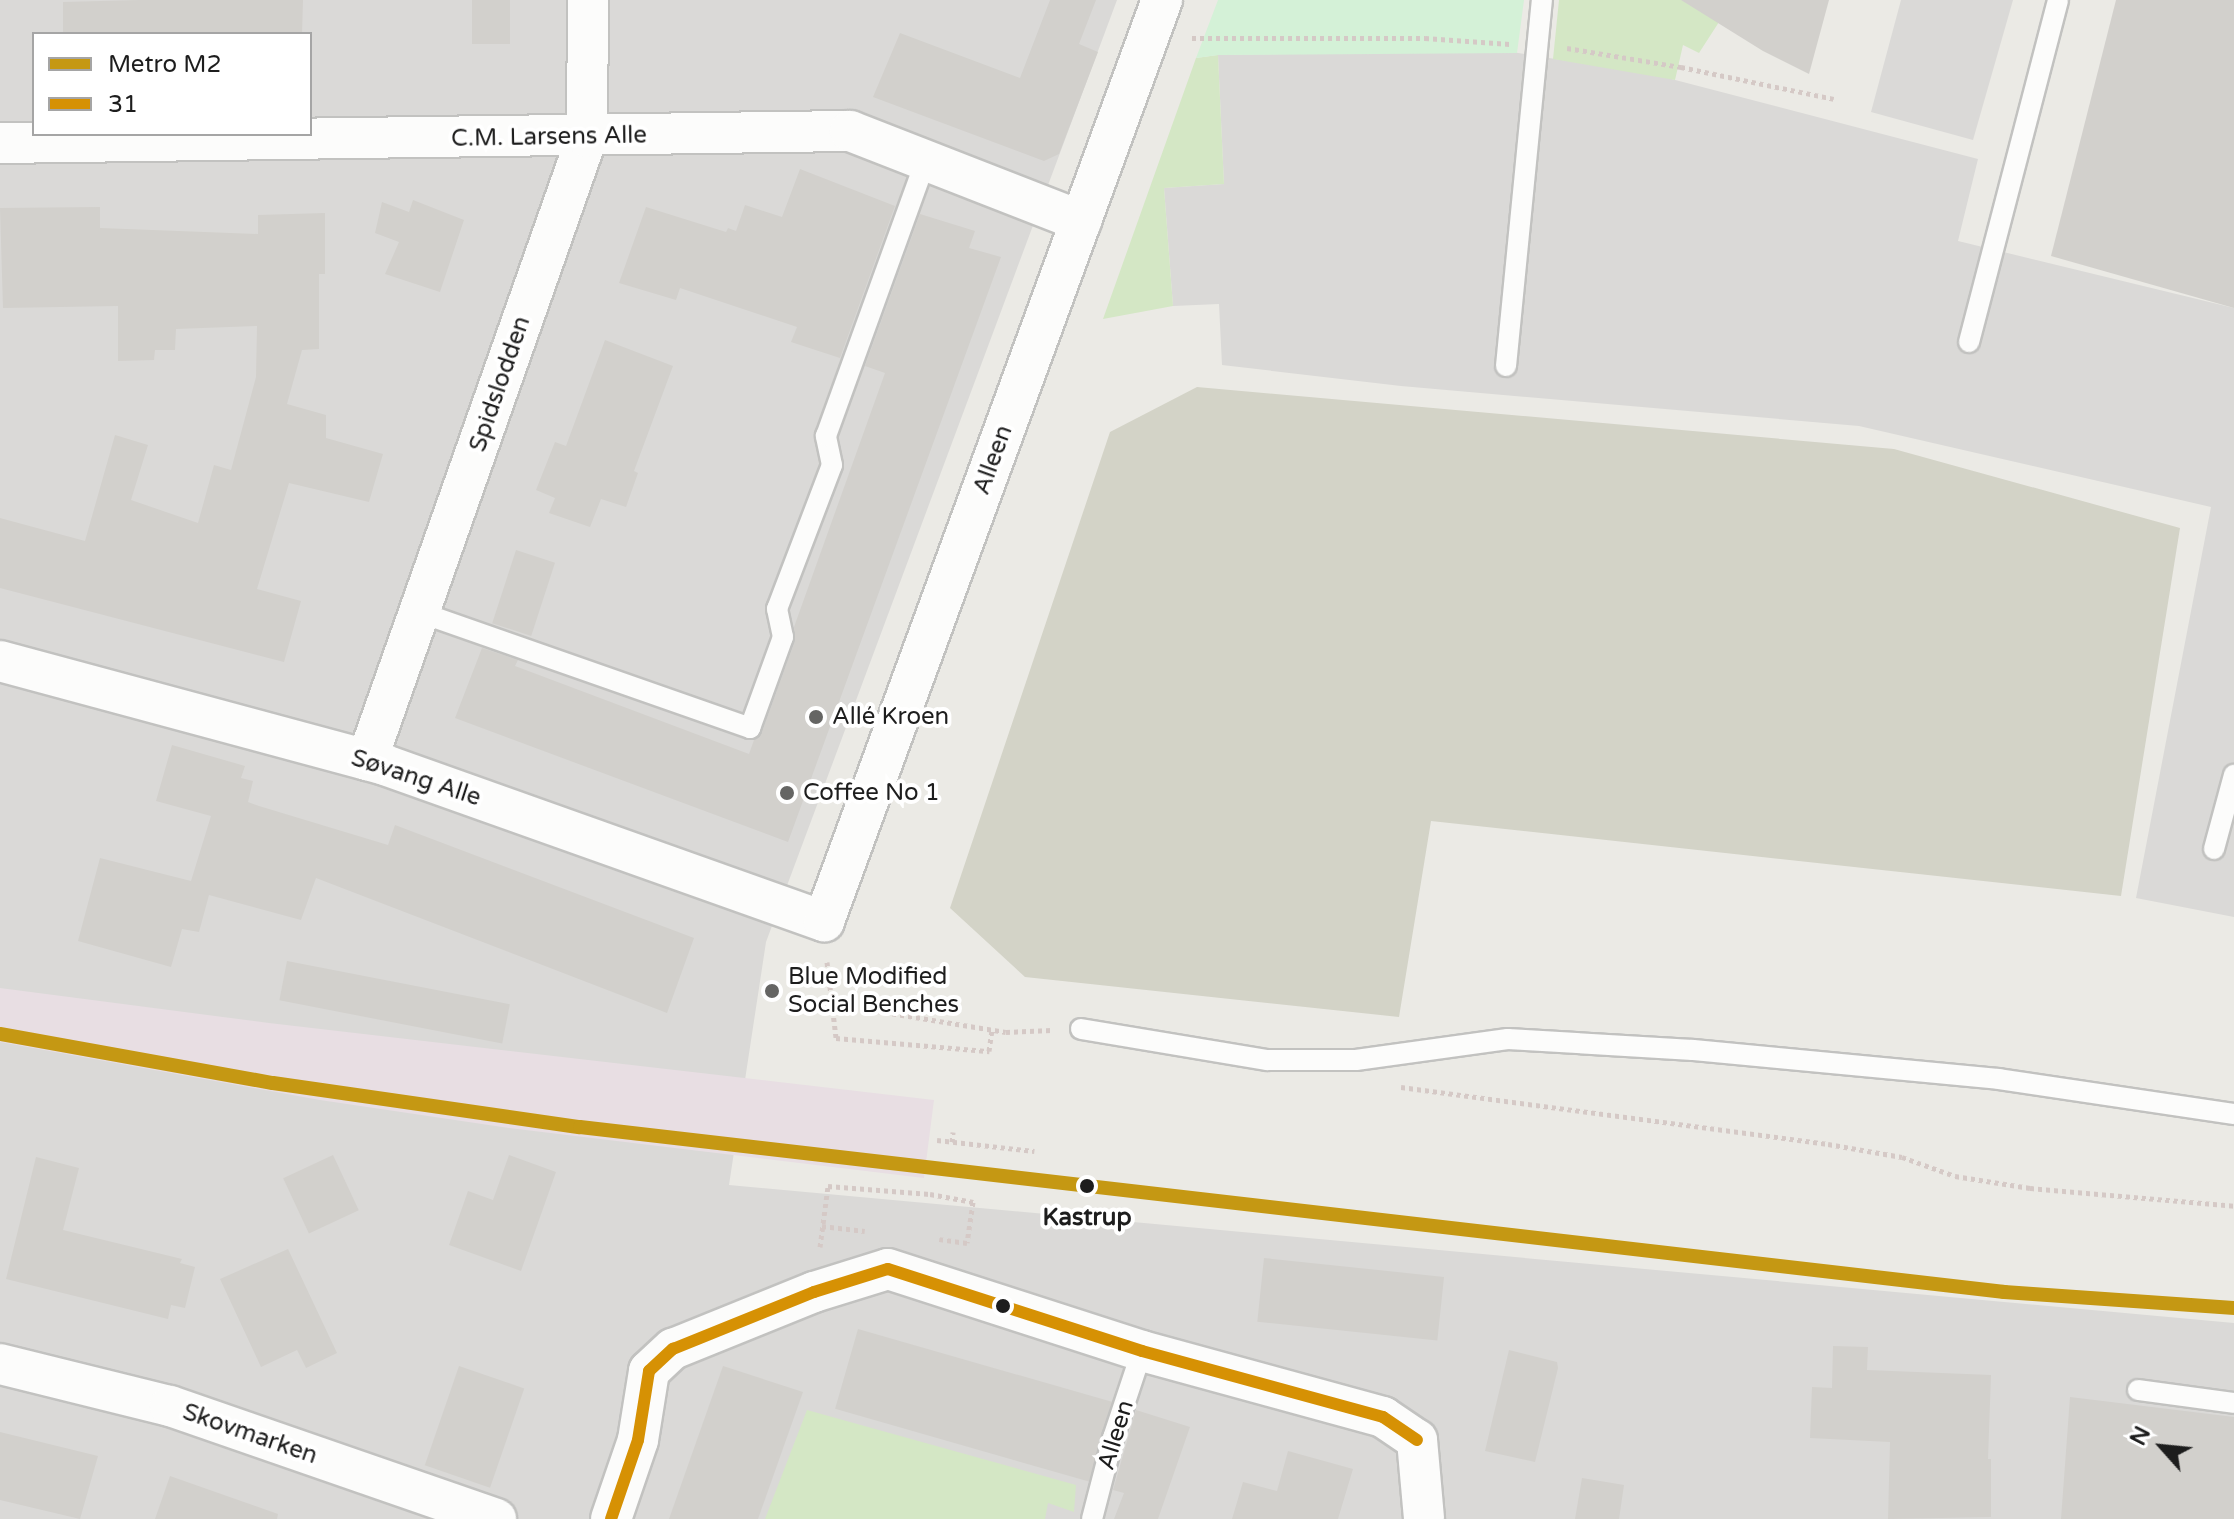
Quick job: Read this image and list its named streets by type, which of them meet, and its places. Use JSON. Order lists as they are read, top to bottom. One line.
{"streets":{"street":["C.M. Larsens Alle","Spidslodden","Alleen","Søvang Alle","Skovmarken"]},"crossings":[["C.M. Larsens Alle","Spidslodden"],["C.M. Larsens Alle","Alleen"],["Spidslodden","Søvang Alle"],["Alleen","Søvang Alle"]],"places":["Allé Kroen","Coffee No 1","Blue Modified Social Benches","Kastrup"],"lines":["metro line M2","transit line 31"],"legend":["Metro M2","31"],"north":"top left"}
